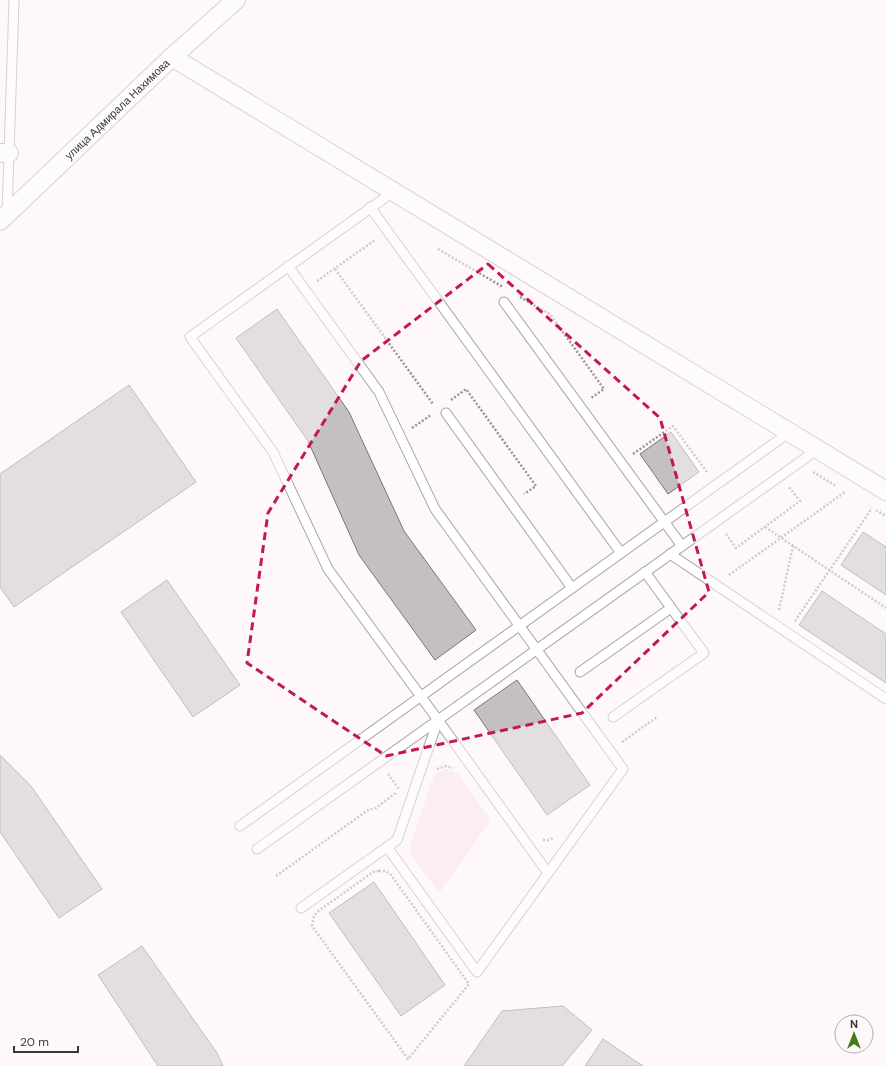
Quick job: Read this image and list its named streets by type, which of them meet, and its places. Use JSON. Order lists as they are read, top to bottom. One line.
{"streets":{"street":["улица Адмирала Нахимова"]},"scale_bar":"20 m","north":"top"}
